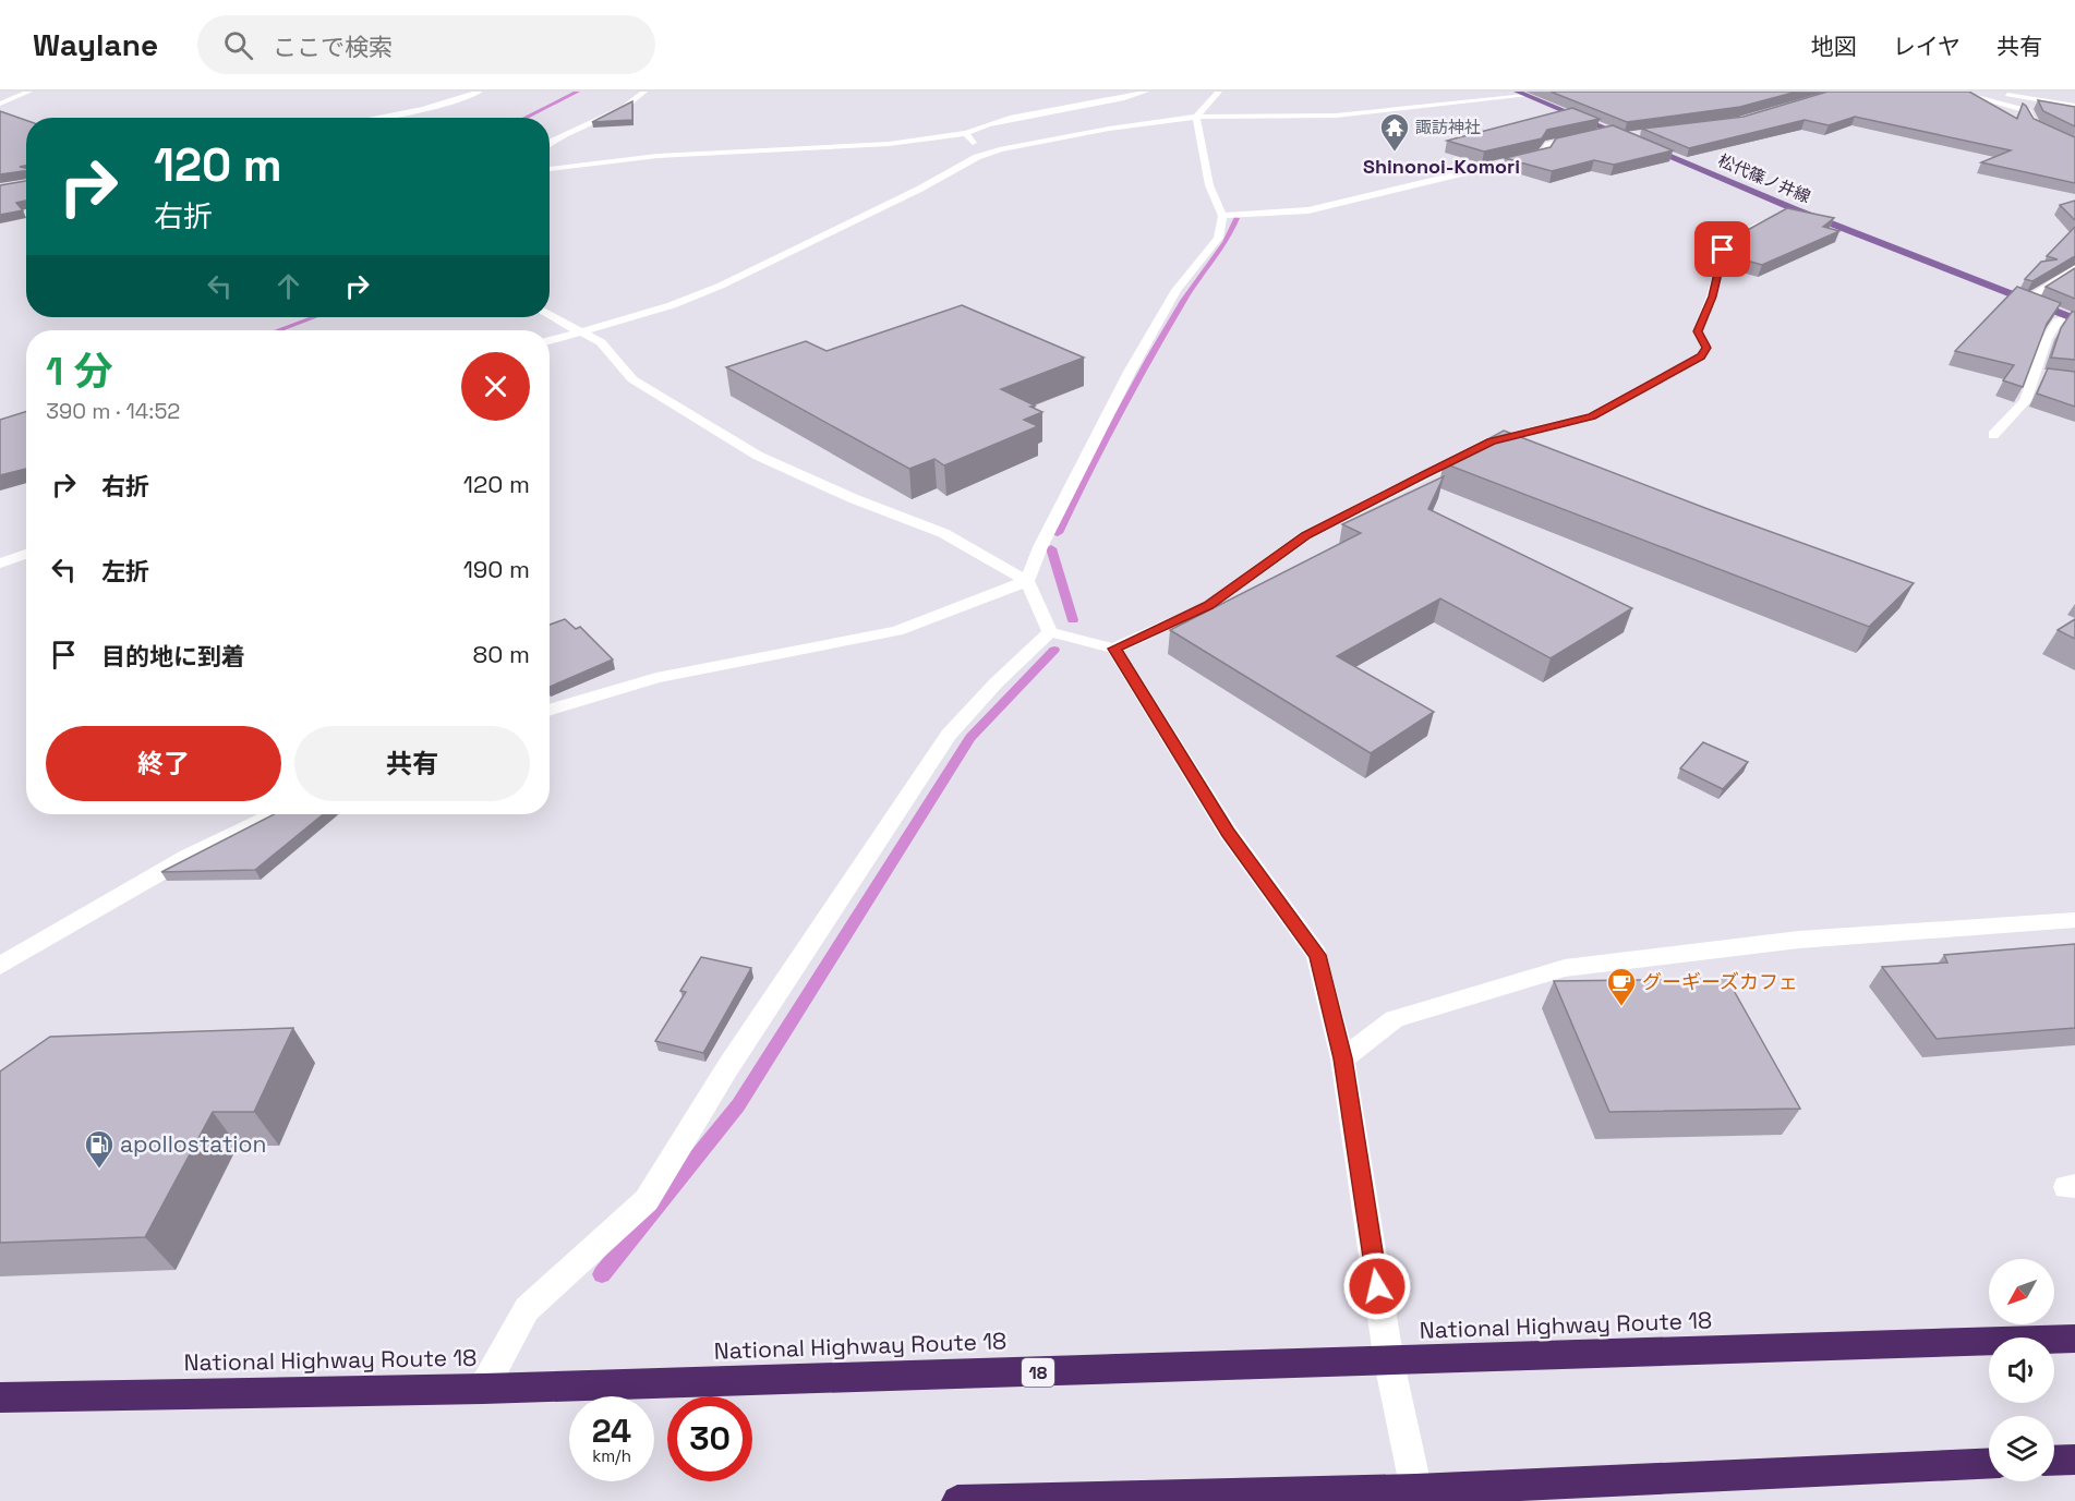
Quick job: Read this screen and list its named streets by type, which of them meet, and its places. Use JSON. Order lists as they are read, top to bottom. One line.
{"streets":{"highway":["National Highway Route 18","18"],"main road":["松代篠ノ井線"]},"districts":["Shinonoi-Komori"],"places":{"temple":["諏訪神社"],"cafe":["グーギーズカフェ"],"fuel station":["apollostation"]},"north":"bottom left","page":{"header":"Waylane","search":"ここで検索","nav":["地図","レイヤ","共有"],"turn":["120 m","右折"],"heading":["1 分","390 m · 14:52"],"list":[{"name":"右折","value":"120 m"},{"name":"左折","value":"190 m"},{"name":"目的地に到着","value":"80 m"}],"buttons":["終了","共有"],"speed":"24 km/h","limit":"30"}}
